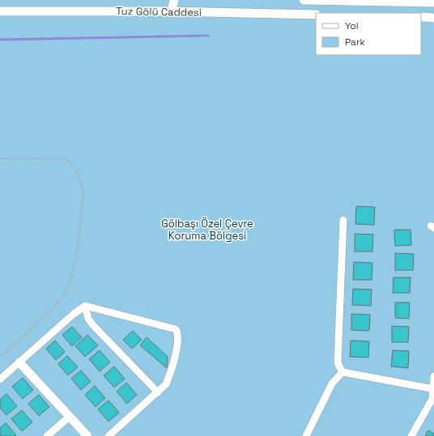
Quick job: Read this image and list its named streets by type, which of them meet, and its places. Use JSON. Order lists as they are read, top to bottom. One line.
{"streets":{"street":["Tuz Gölü Caddesi"]},"parks":["Gölbaşı Özel Çevre Koruma Bölgesi"],"legend":["Yol","Park"]}
